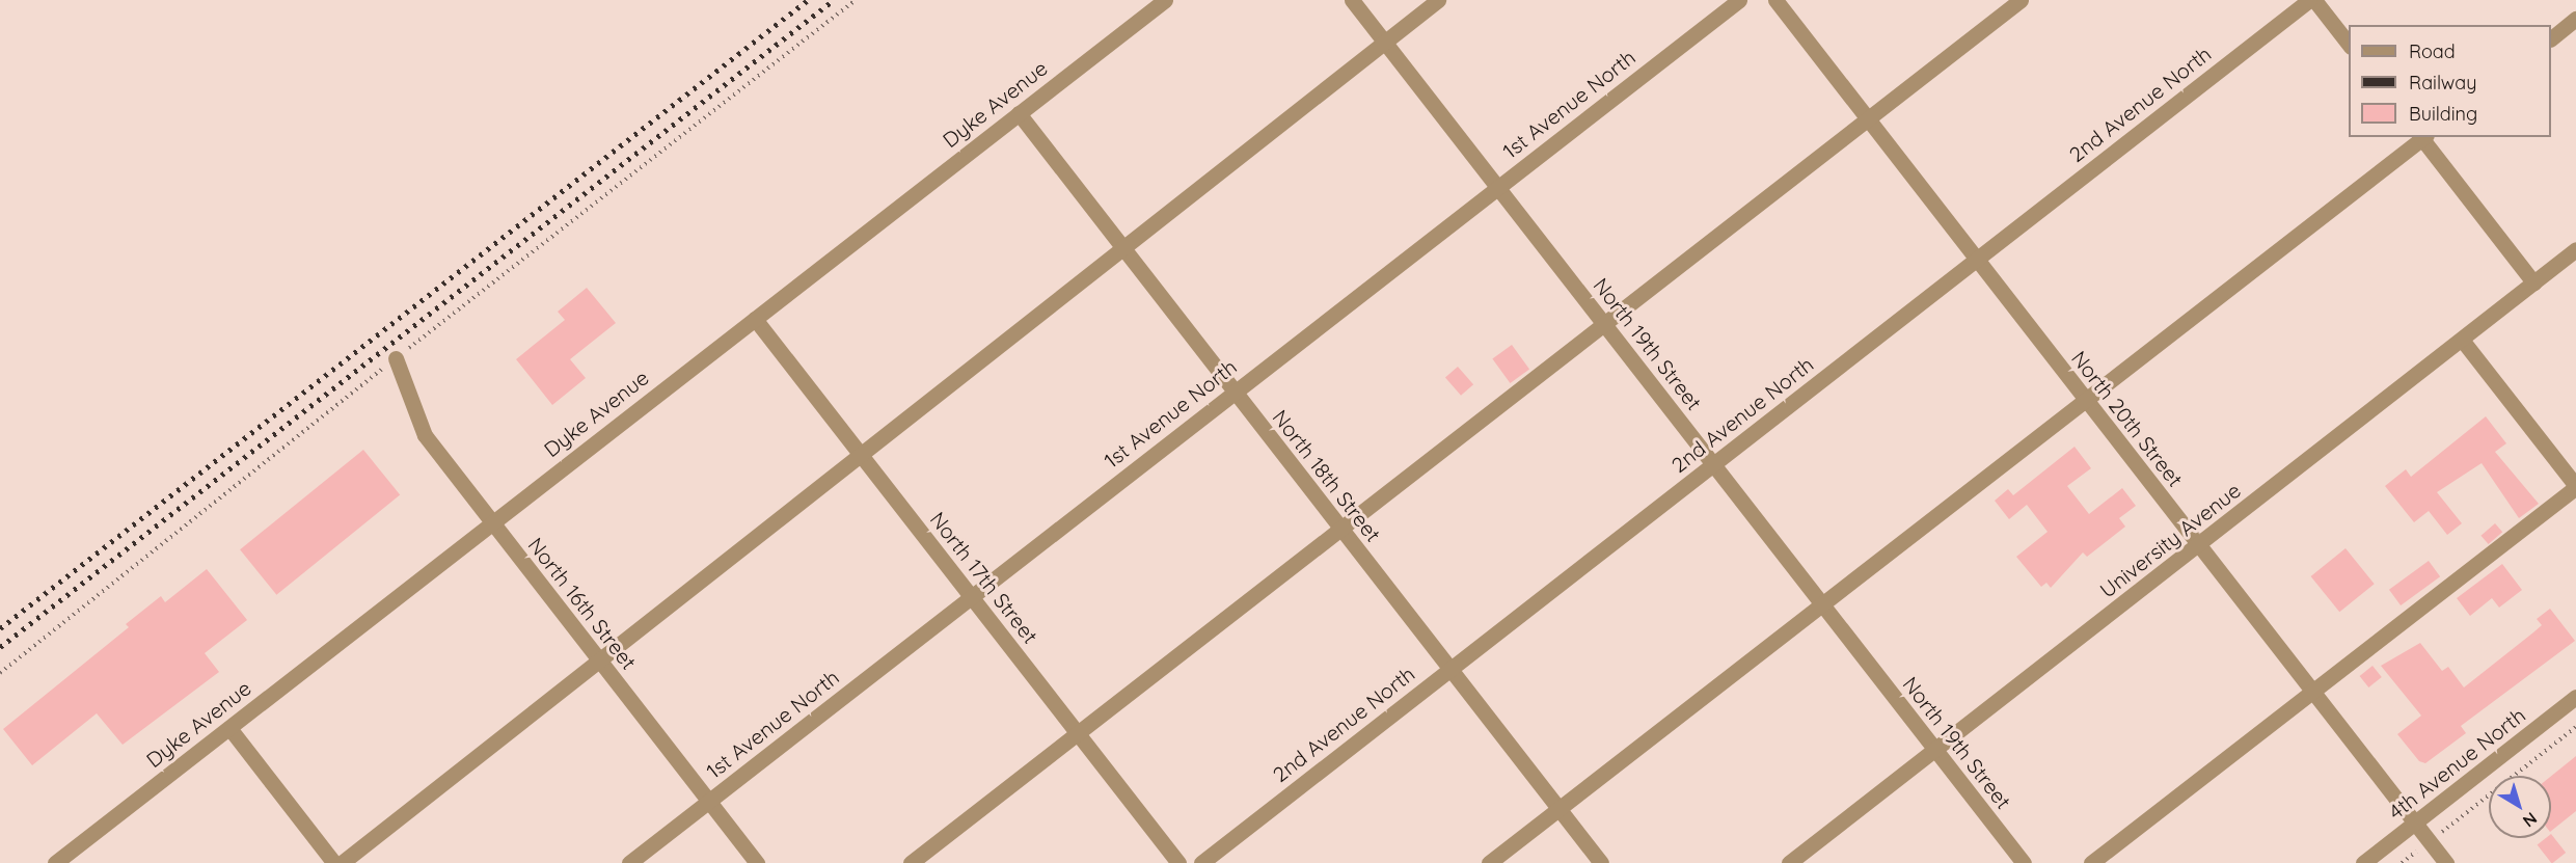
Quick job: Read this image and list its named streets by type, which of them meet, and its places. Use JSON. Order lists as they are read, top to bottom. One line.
{"streets":{"street":["Dyke Avenue","1st Avenue North","2nd Avenue North","North 19th Street","North 20th Street","North 18th Street","University Avenue","North 17th Street","North 16th Street","4th Avenue North"]},"crossings":[["Dyke Avenue","North 18th Street"],["Dyke Avenue","North 17th Street"],["Dyke Avenue","North 16th Street"],["1st Avenue North","North 19th Street"],["1st Avenue North","North 18th Street"],["1st Avenue North","North 17th Street"],["1st Avenue North","North 16th Street"],["2nd Avenue North","North 19th Street"],["2nd Avenue North","North 20th Street"],["2nd Avenue North","North 18th Street"],["North 19th Street","University Avenue"],["North 20th Street","University Avenue"],["North 20th Street","4th Avenue North"]],"legend":["Road","Railway","Building"],"north":"bottom right"}
